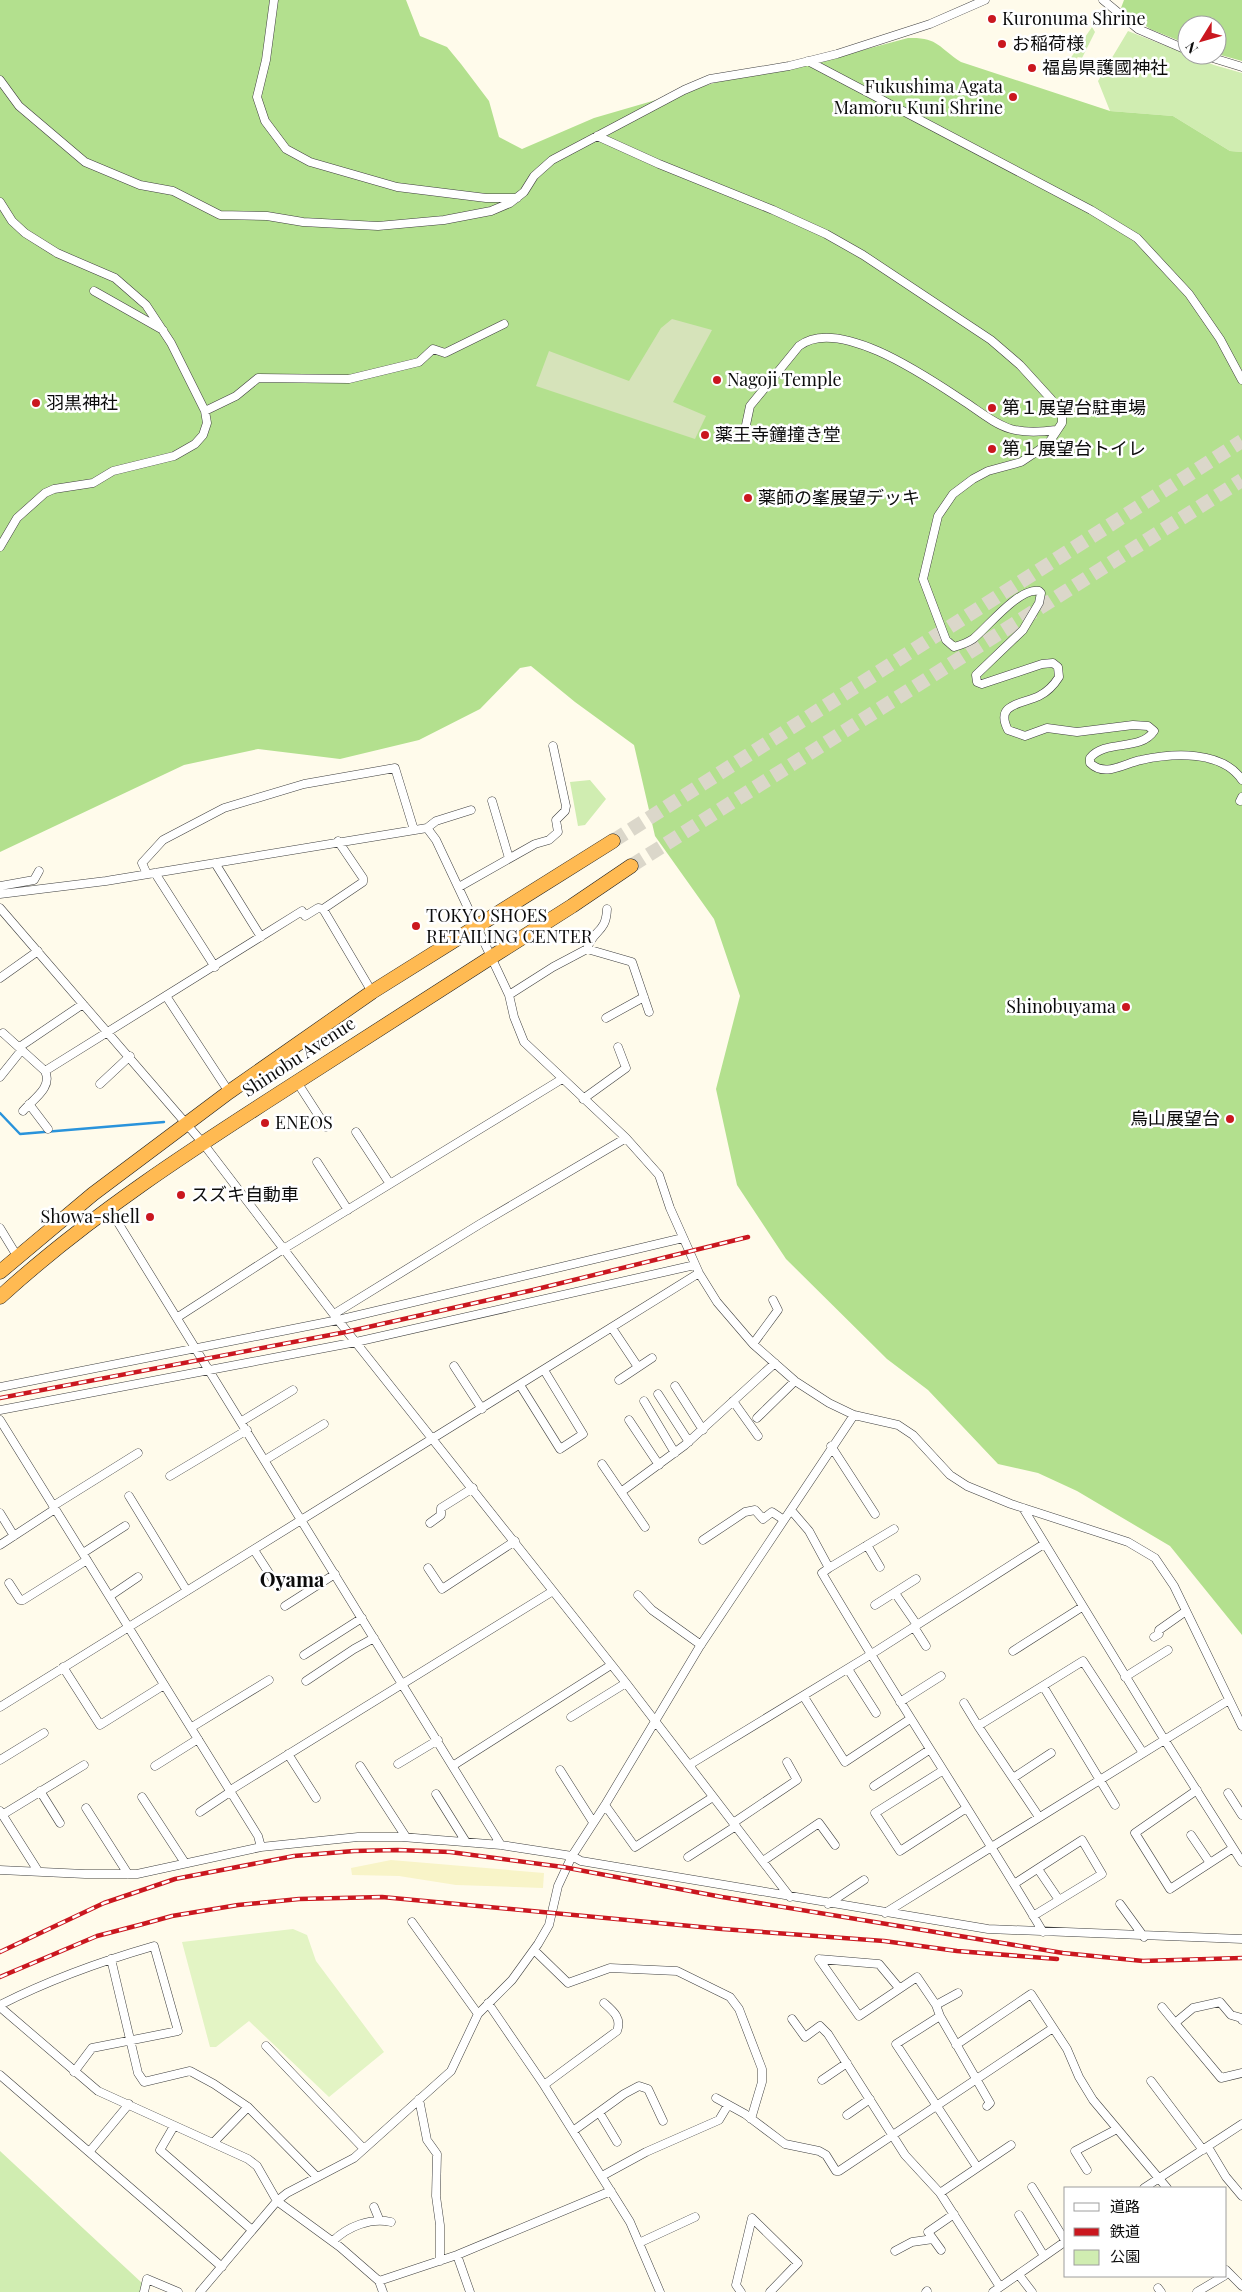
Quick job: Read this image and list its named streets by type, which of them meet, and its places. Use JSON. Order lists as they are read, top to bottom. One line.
{"streets":{"highway":["Shinobu Avenue"]},"districts":["Oyama"],"places":["Kuronuma Shrine","お稲荷様","福島県護國神社","Fukushima Agata Mamoru Kuni Shrine","Nagoji Temple","羽黒神社","第１展望台駐車場","薬王寺鐘撞き堂","第１展望台トイレ","薬師の峯展望デッキ","TOKYO SHOES RETAILING CENTER","Shinobuyama","烏山展望台","ENEOS","スズキ自動車","Showa-shell"],"legend":["道路","鉄道","公園"],"north":"bottom left"}
